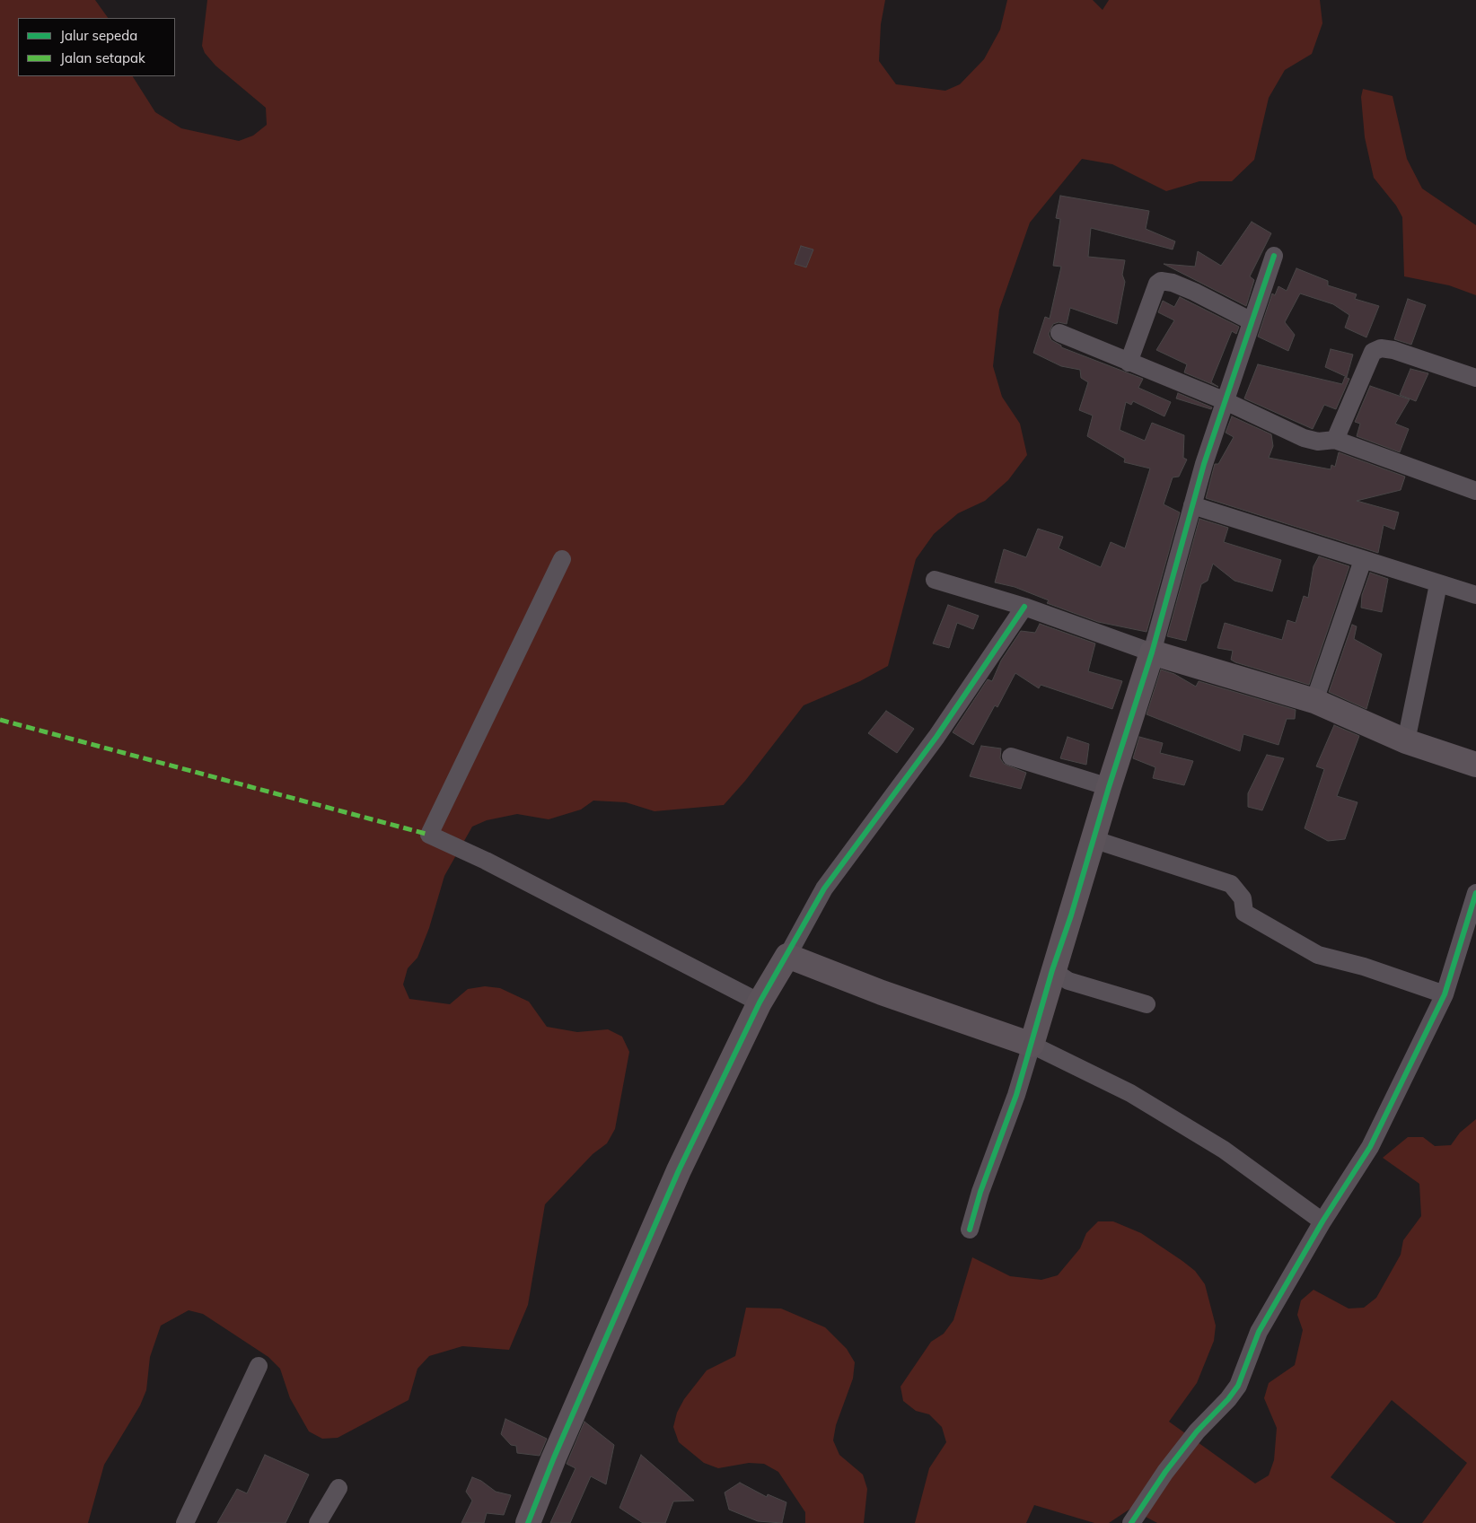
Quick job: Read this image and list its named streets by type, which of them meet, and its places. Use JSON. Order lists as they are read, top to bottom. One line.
{"legend":["Jalur sepeda","Jalan setapak"]}
